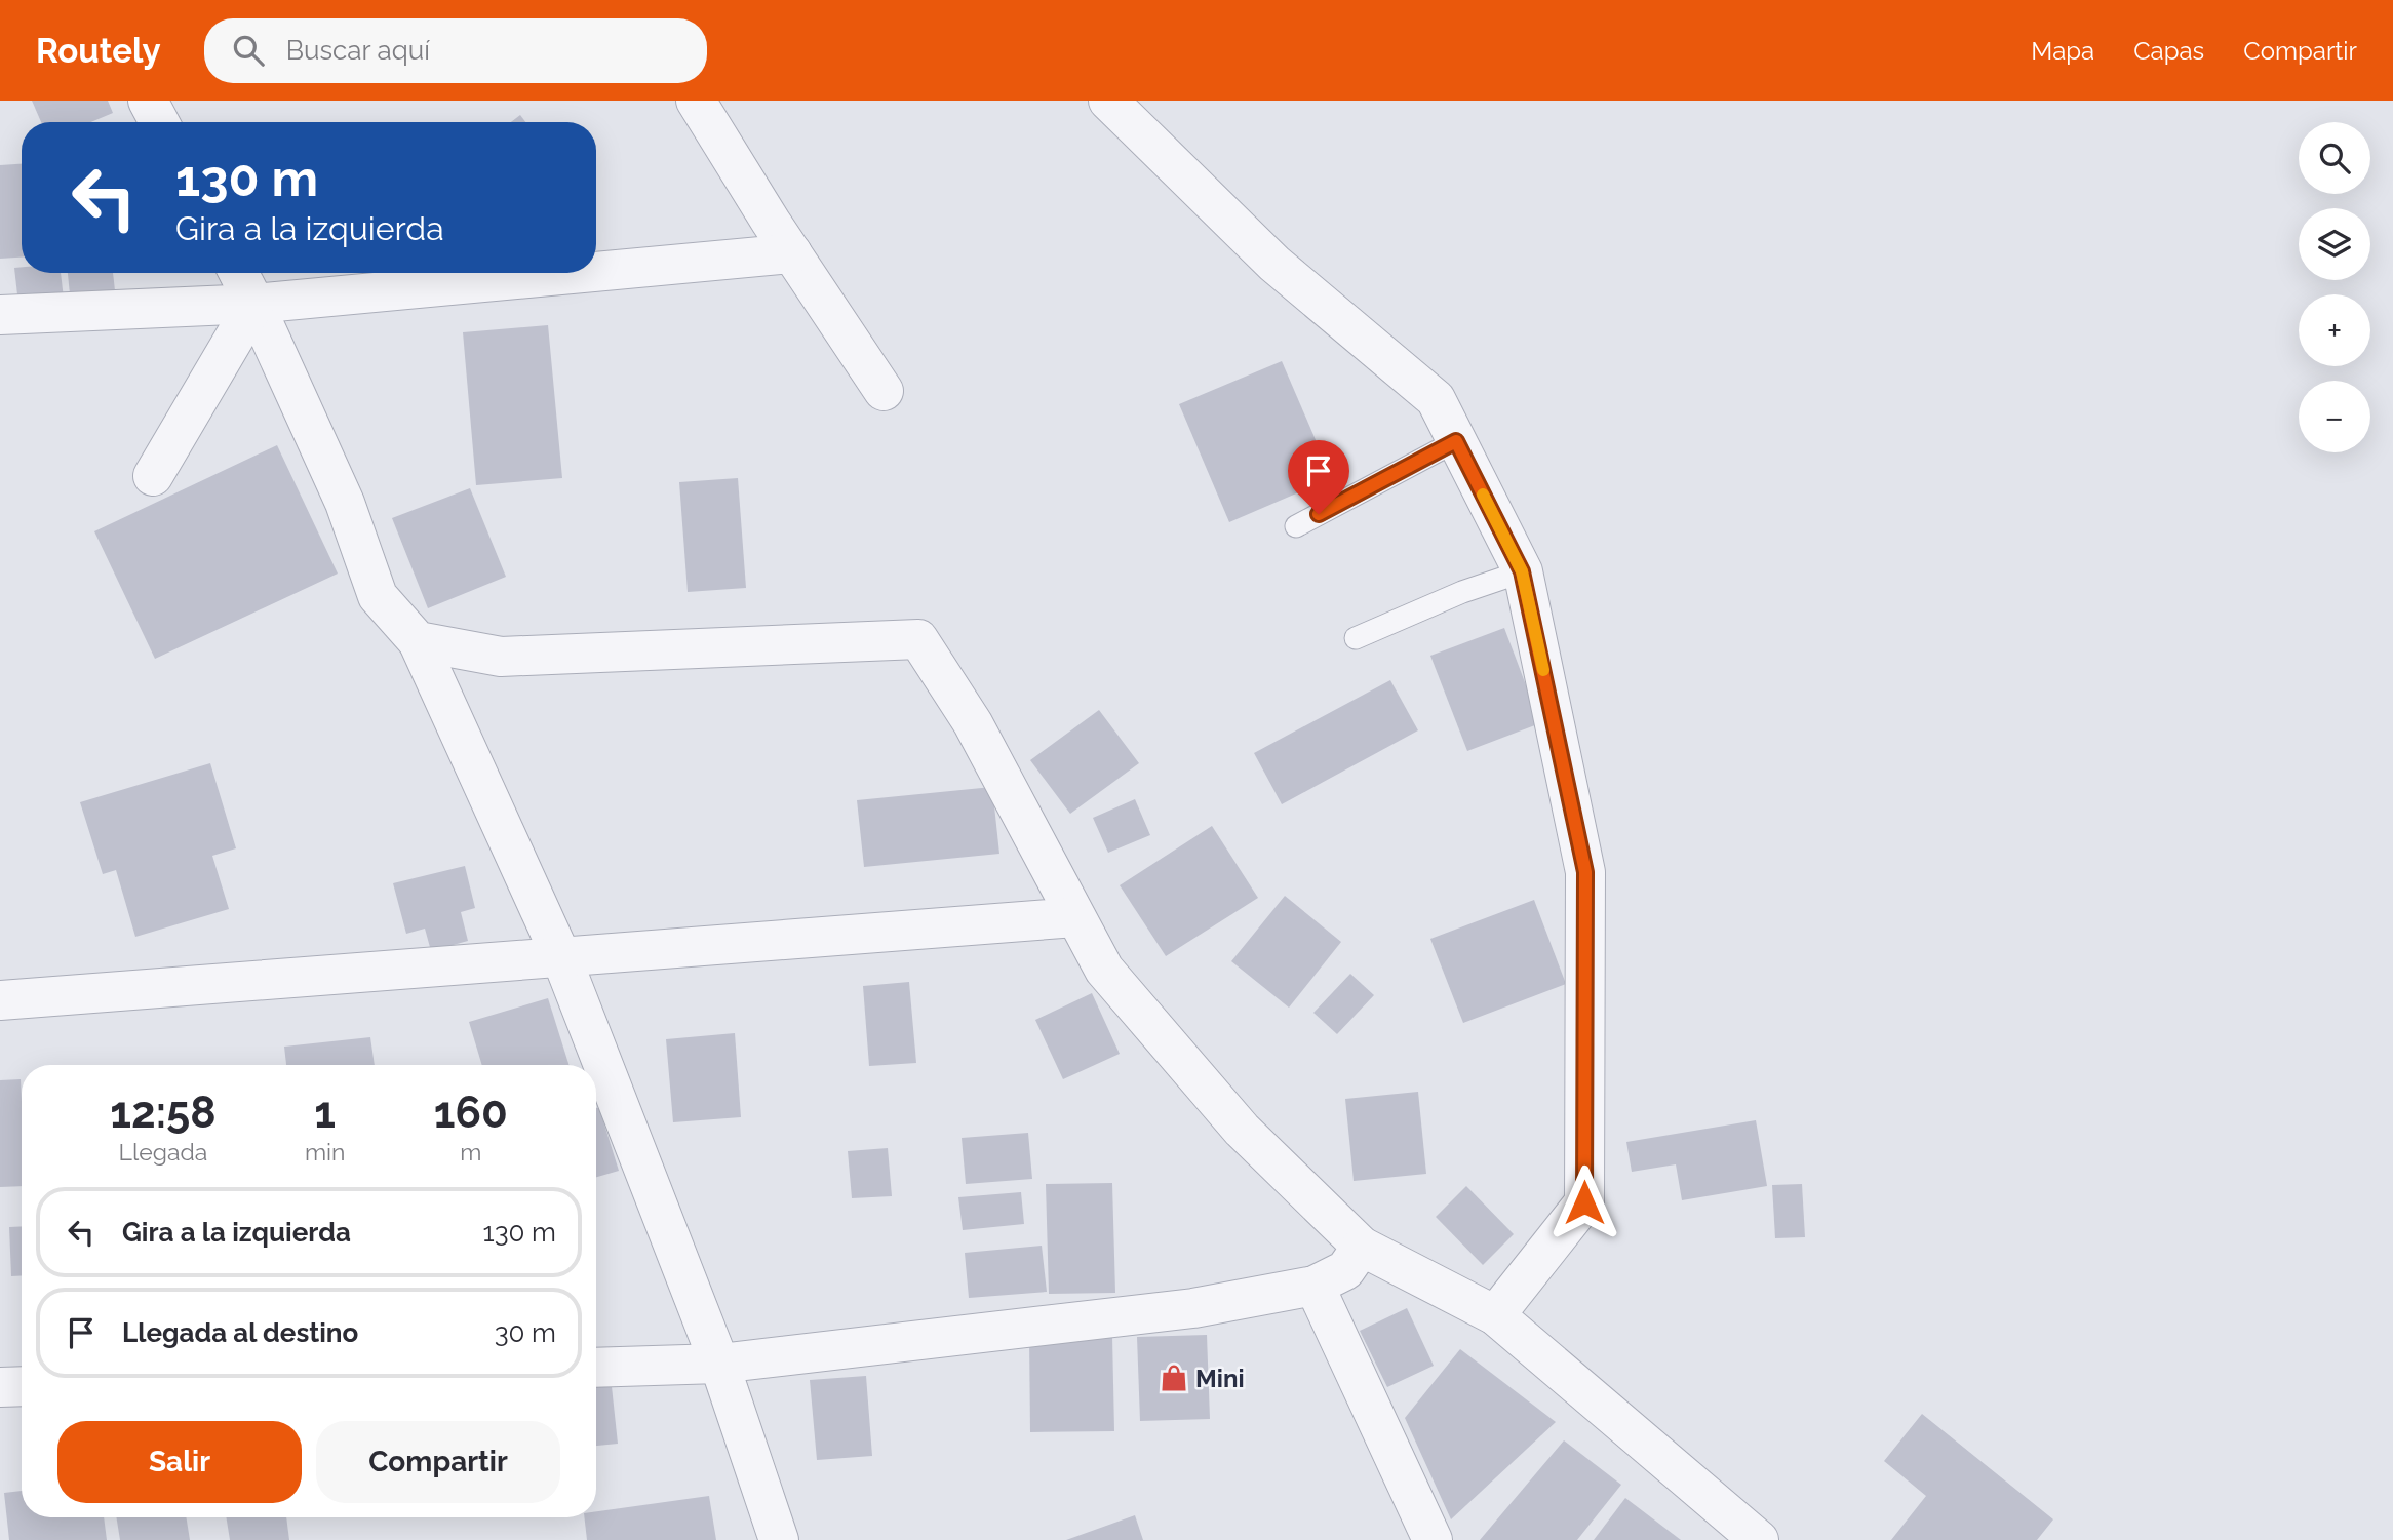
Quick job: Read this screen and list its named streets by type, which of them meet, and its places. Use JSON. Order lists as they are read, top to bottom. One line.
{"places":{"shop":["Mini"]},"page":{"header":"Routely","search":"Buscar aquí","nav":["Mapa","Capas","Compartir"],"map_buttons":["+","−"],"turn":["130 m","Gira a la izquierda"],"eta":["12:58","Llegada","1","min","160","m"],"list":[{"name":"Gira a la izquierda","value":"130 m"},{"name":"Llegada al destino","value":"30 m"}],"buttons":["Salir","Compartir"]}}
